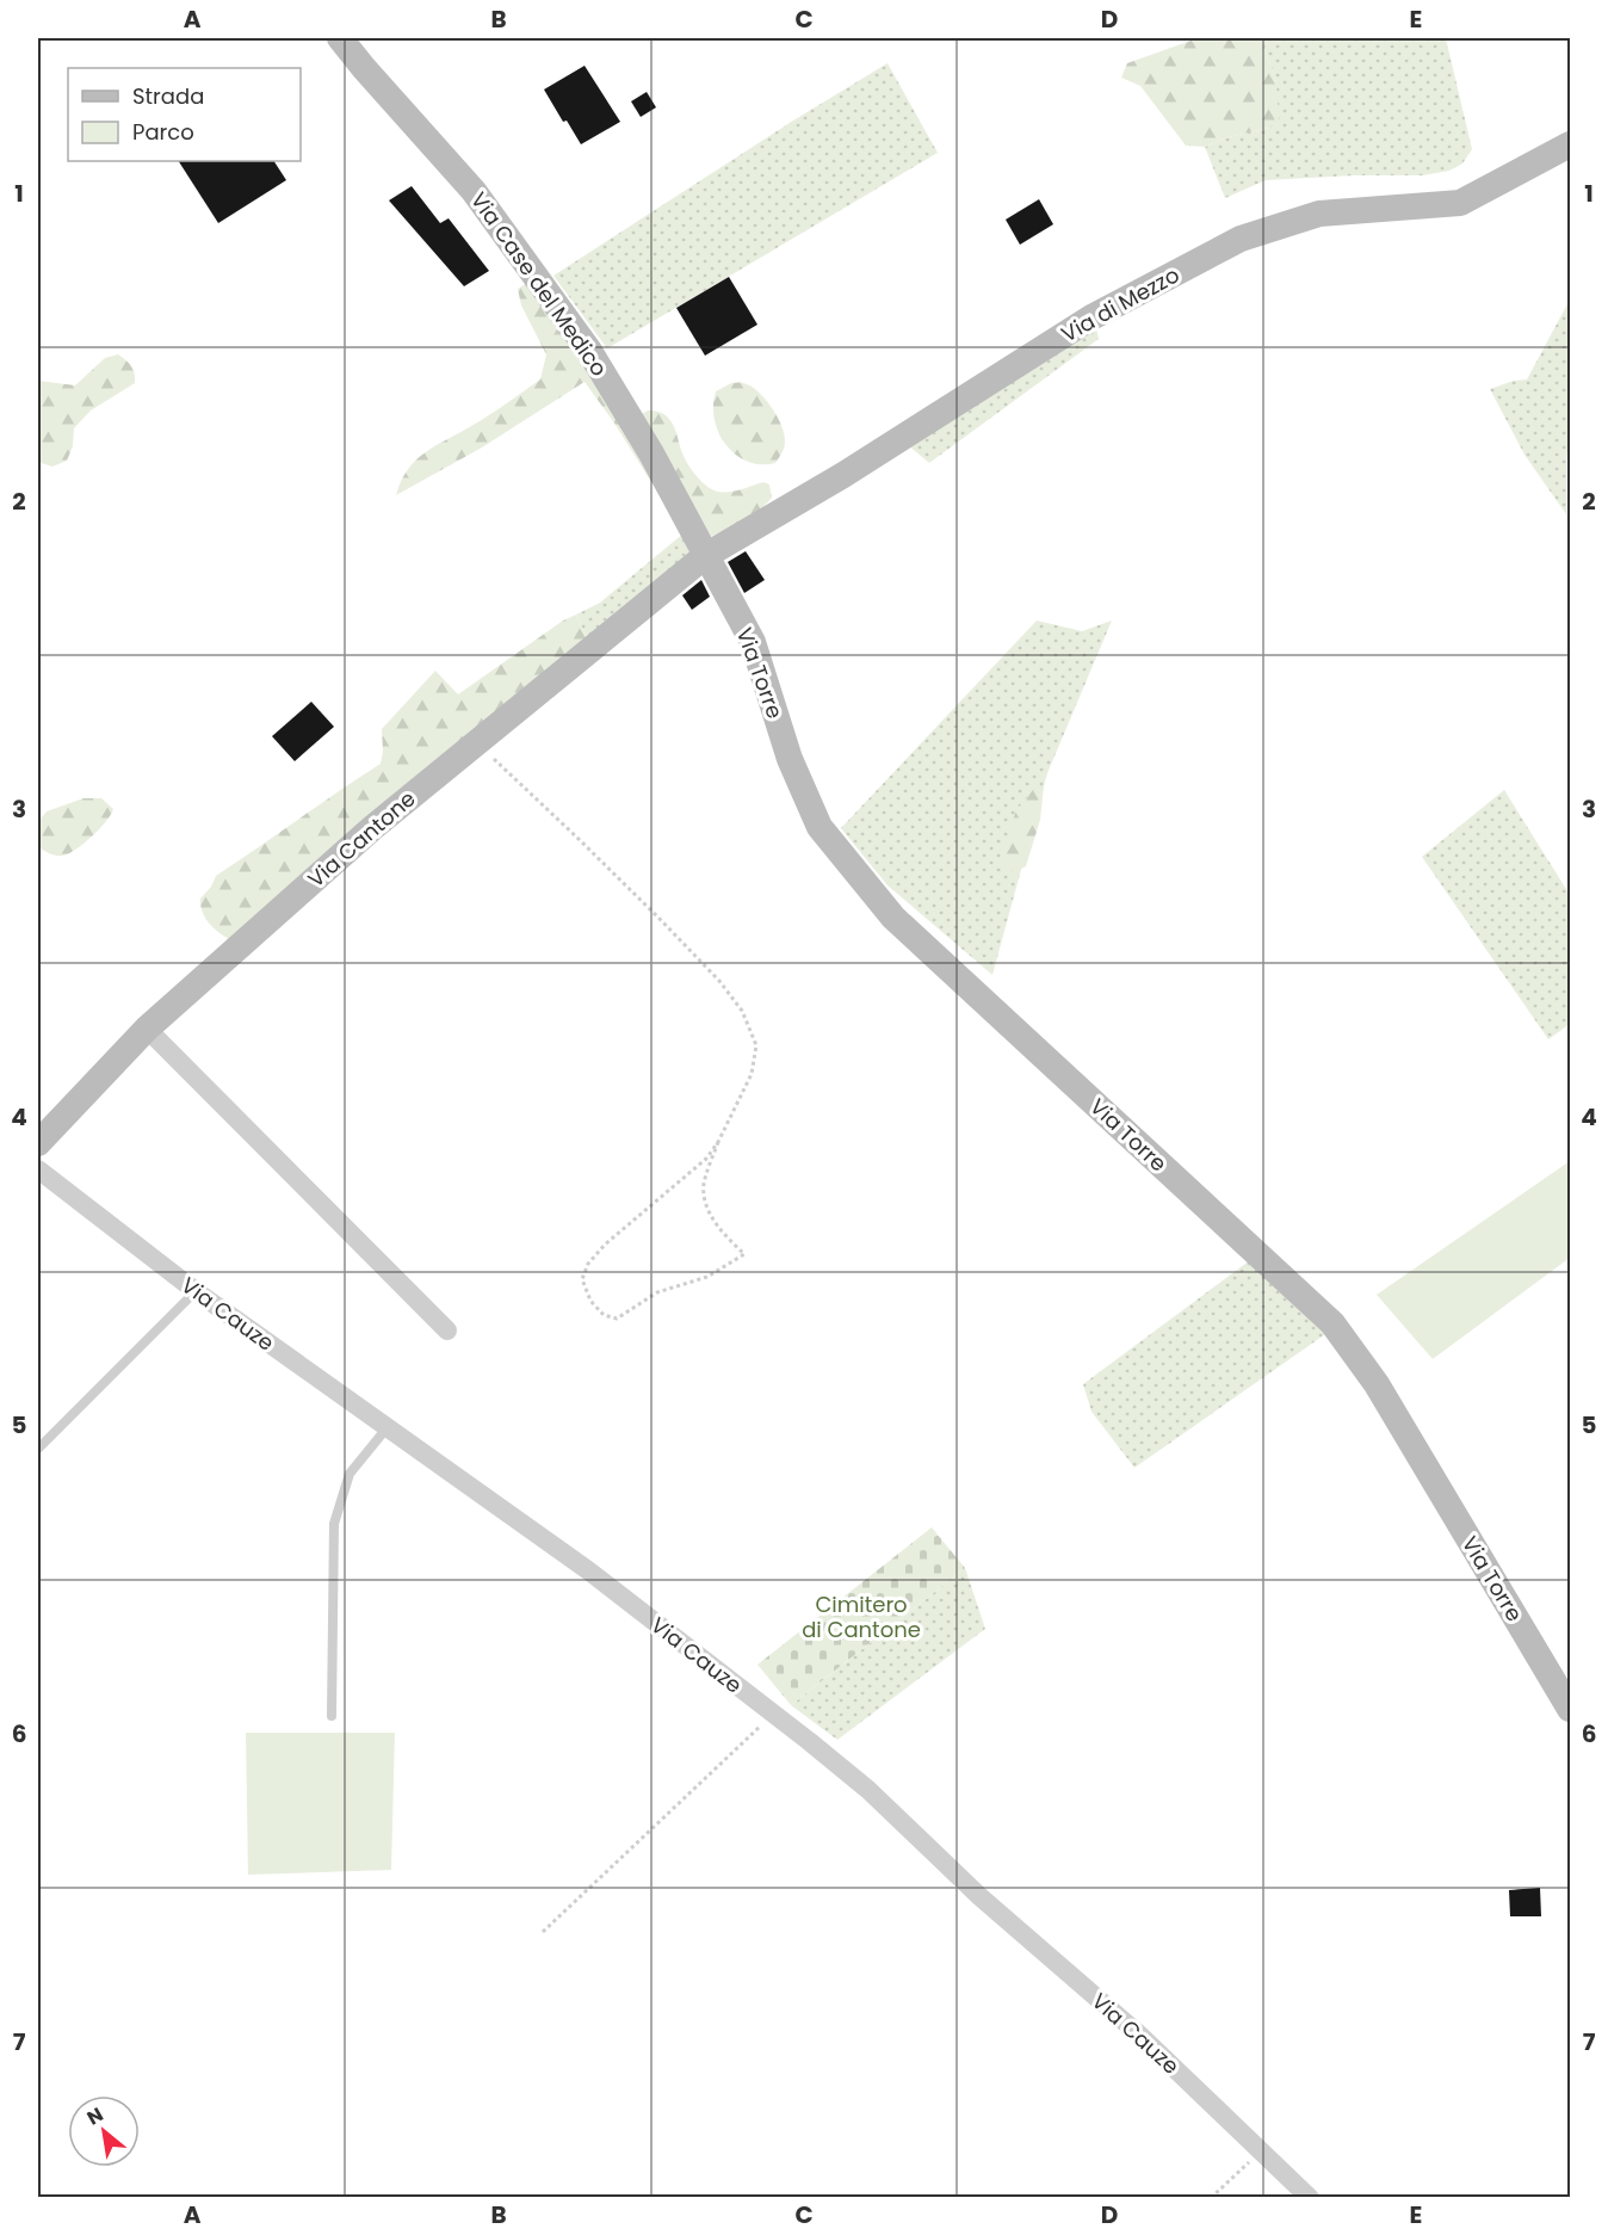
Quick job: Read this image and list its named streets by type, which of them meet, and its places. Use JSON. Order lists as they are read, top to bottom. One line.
{"streets":{"main road":["Via Case del Medico","Via di Mezzo","Via Torre","Via Cantone"],"street":["Via Cauze"]},"crossings":[["Via Case del Medico","Via di Mezzo"],["Via Case del Medico","Via Torre"],["Via Case del Medico","Via Cantone"],["Via di Mezzo","Via Torre"],["Via di Mezzo","Via Cantone"],["Via Torre","Via Cantone"]],"parks":["Cimitero di Cantone"],"legend":["Strada","Parco"],"north":"top left","grid":{"columns":["A","B","C","D","E"],"rows":["1","2","3","4","5","6","7"]}}
